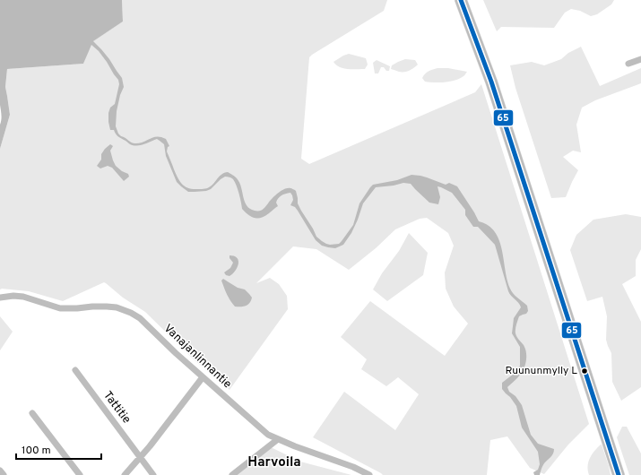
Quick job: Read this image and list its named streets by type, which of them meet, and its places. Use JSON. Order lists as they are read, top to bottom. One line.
{"streets":{"street":["Vanajanlinnantie","Tattitie"]},"districts":["Harvoila"],"places":["Ruununmylly L"],"lines":["transit line 65"],"scale_bar":"100 m"}
